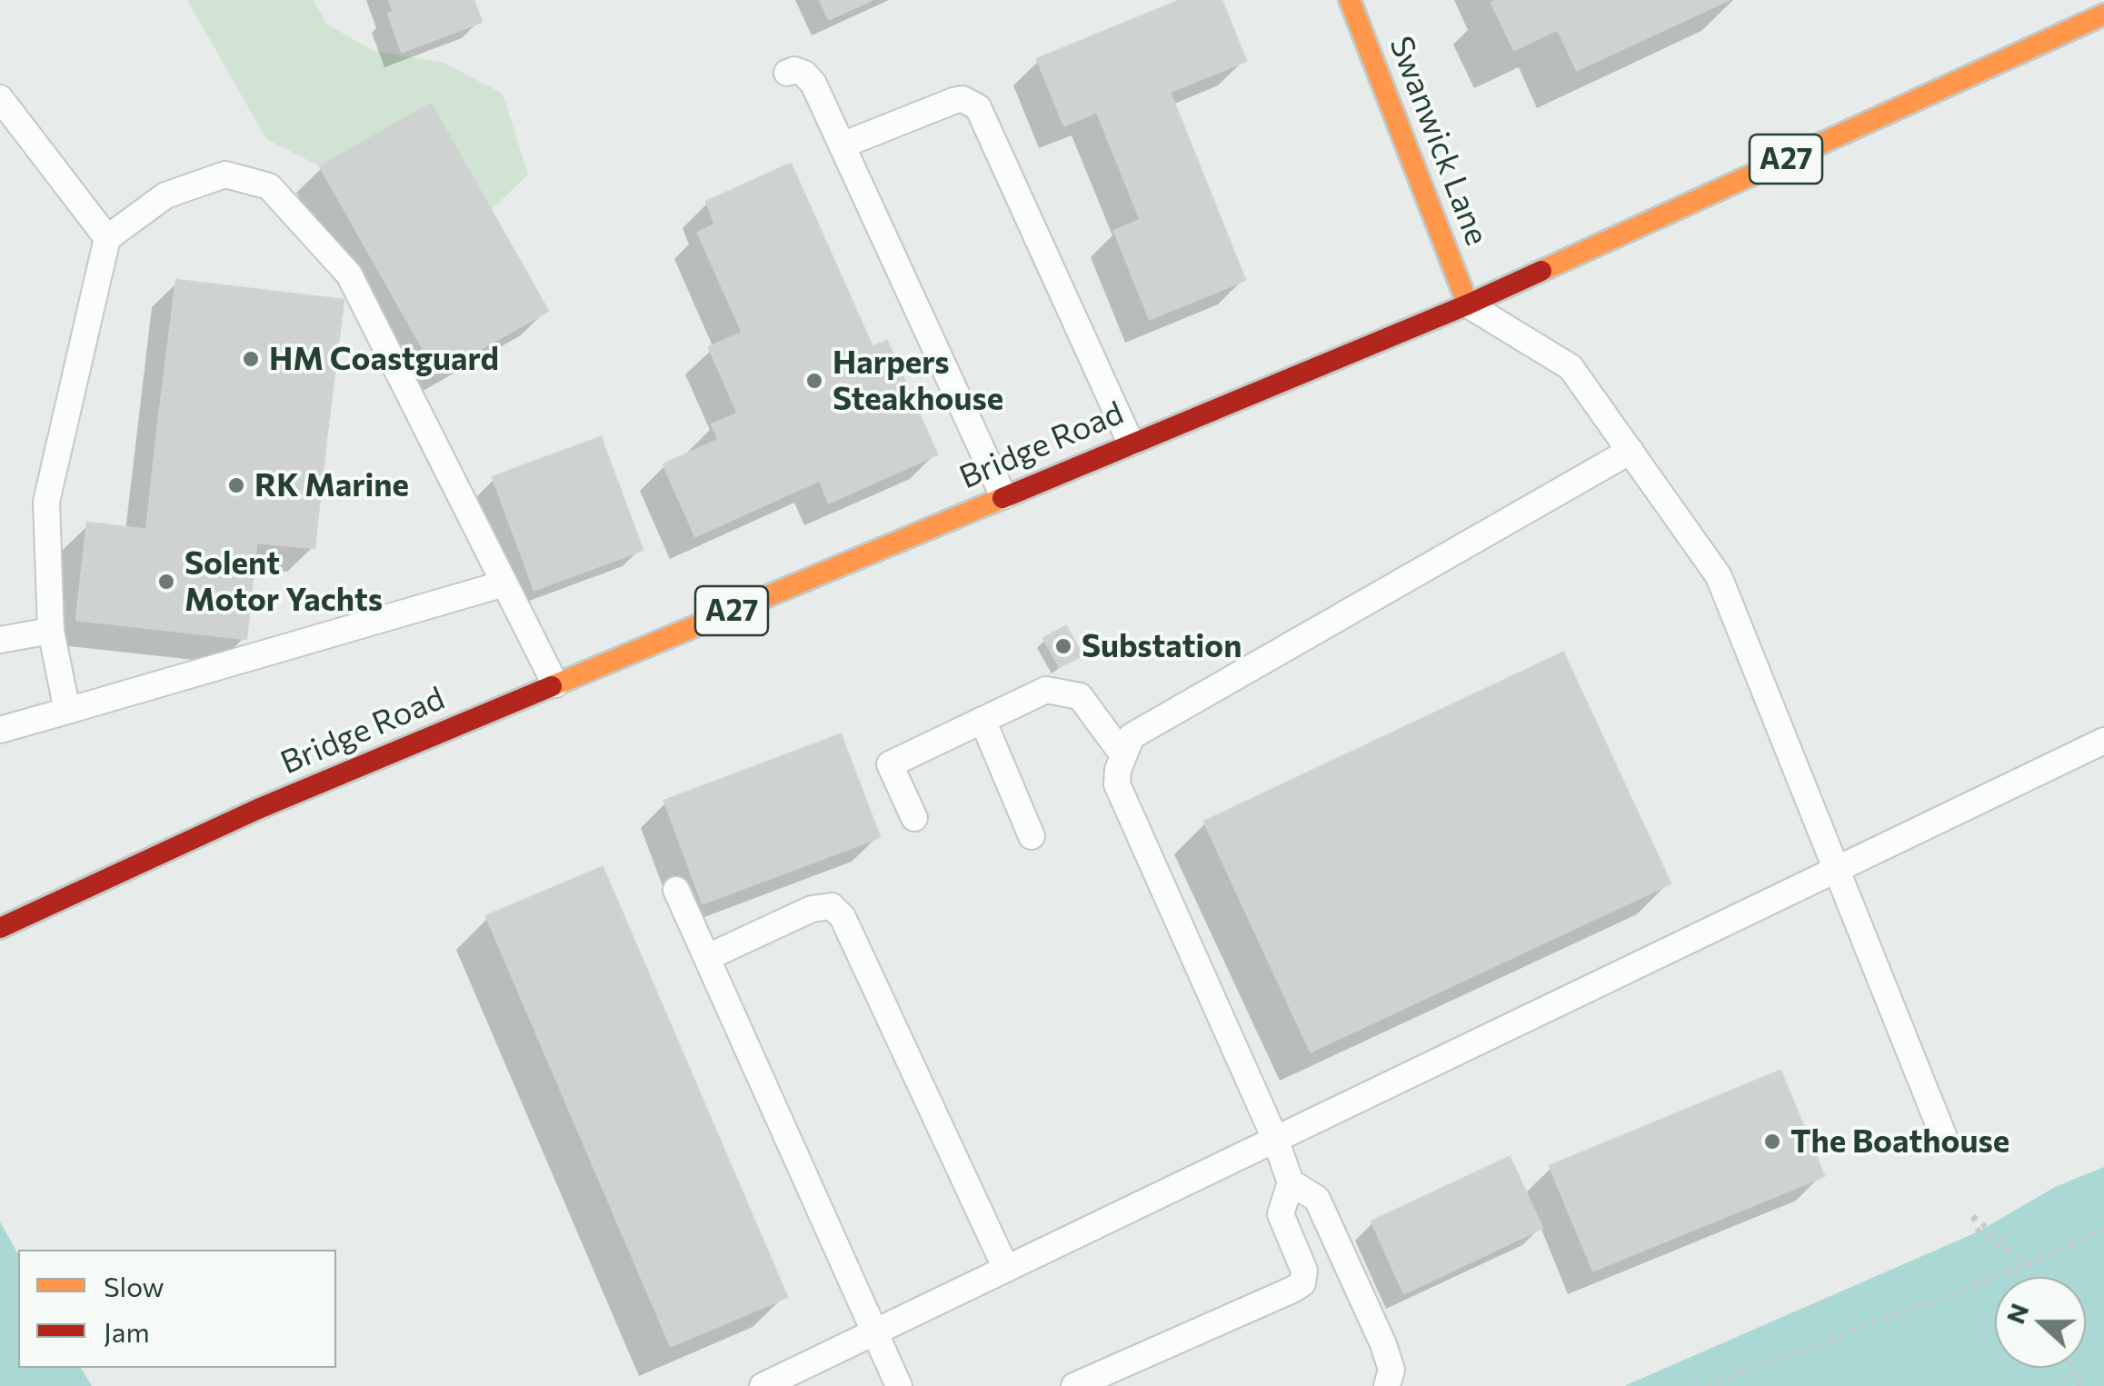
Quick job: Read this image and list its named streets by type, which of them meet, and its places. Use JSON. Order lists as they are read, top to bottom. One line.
{"streets":{"main road":["Swanwick Lane","A27","Bridge Road"]},"crossings":[["Swanwick Lane","Bridge Road"]],"places":["HM Coastguard","Harpers Steakhouse","RK Marine","Solent Motor Yachts","Substation","The Boathouse"],"legend":["Slow","Jam"],"north":"left"}
